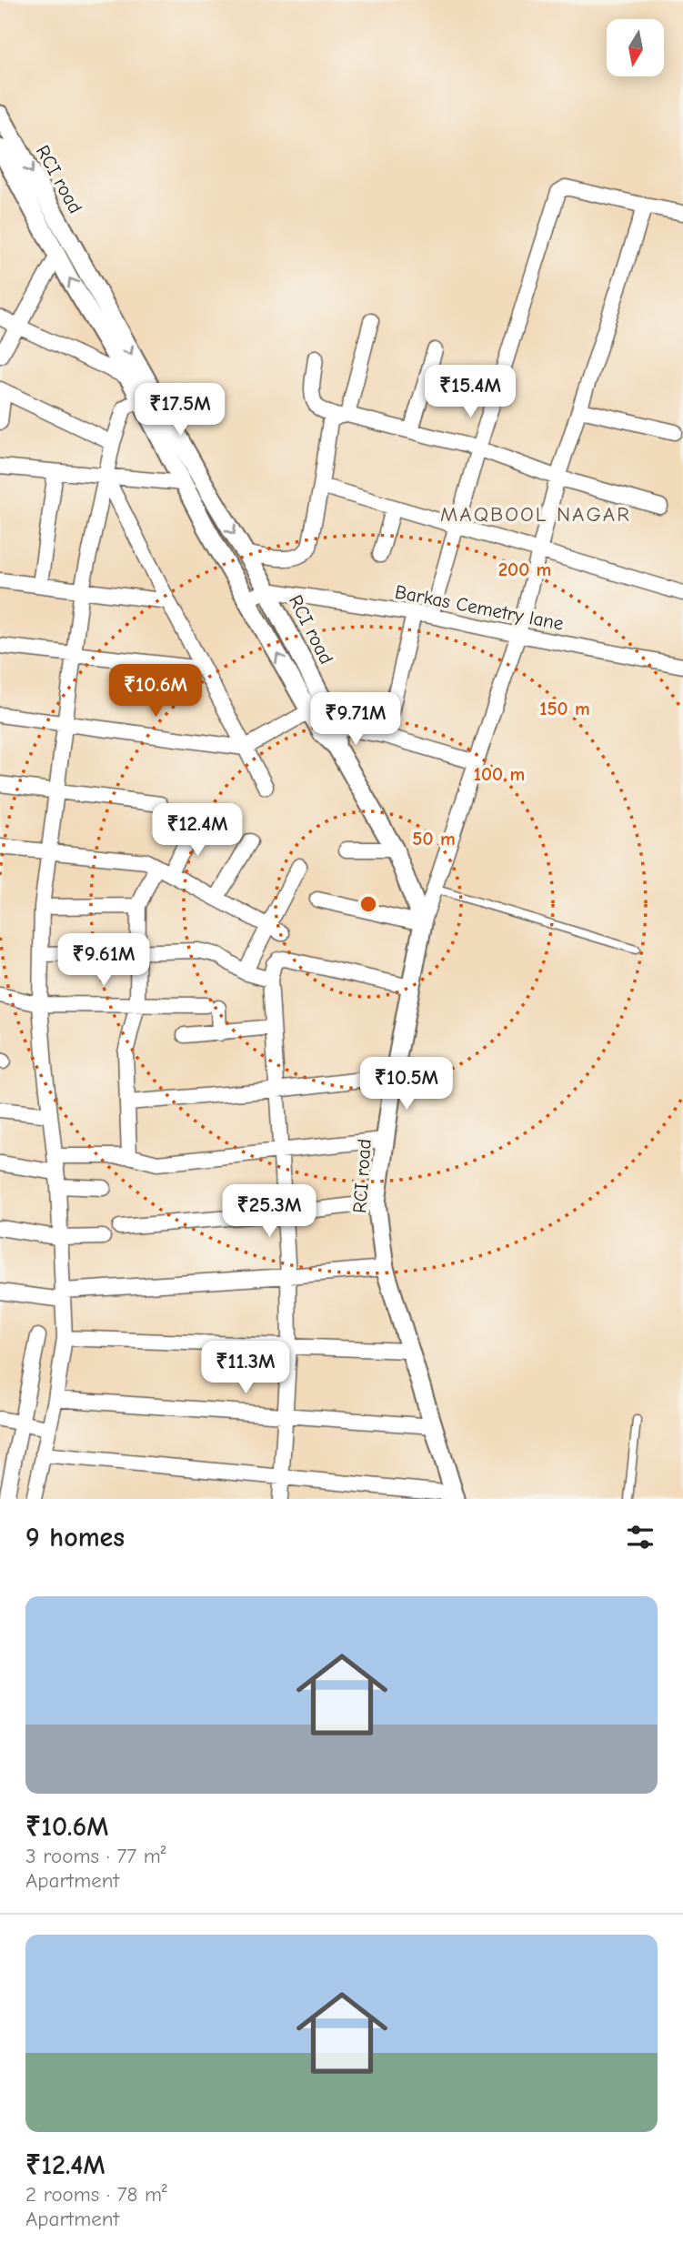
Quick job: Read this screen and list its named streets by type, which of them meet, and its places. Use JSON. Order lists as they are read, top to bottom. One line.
{"streets":{"street":["RCI road","Barkas Cemetry lane"]},"crossings":[["RCI road","Barkas Cemetry lane"]],"districts":["MAQBOOL NAGAR"],"north":"bottom","page":{"price":["₹15.4M","₹17.5M","₹10.6M","₹9.71M","₹12.4M","₹9.61M","₹10.5M","₹25.3M","₹11.3M"],"heading":"9 homes","list":[{"name":"₹10.6M","note":"3 rooms · 77 m² · Apartment"},{"name":"₹12.4M","note":"2 rooms · 78 m² · Apartment"}]},"rings":["200 m","150 m","100 m","50 m"]}
